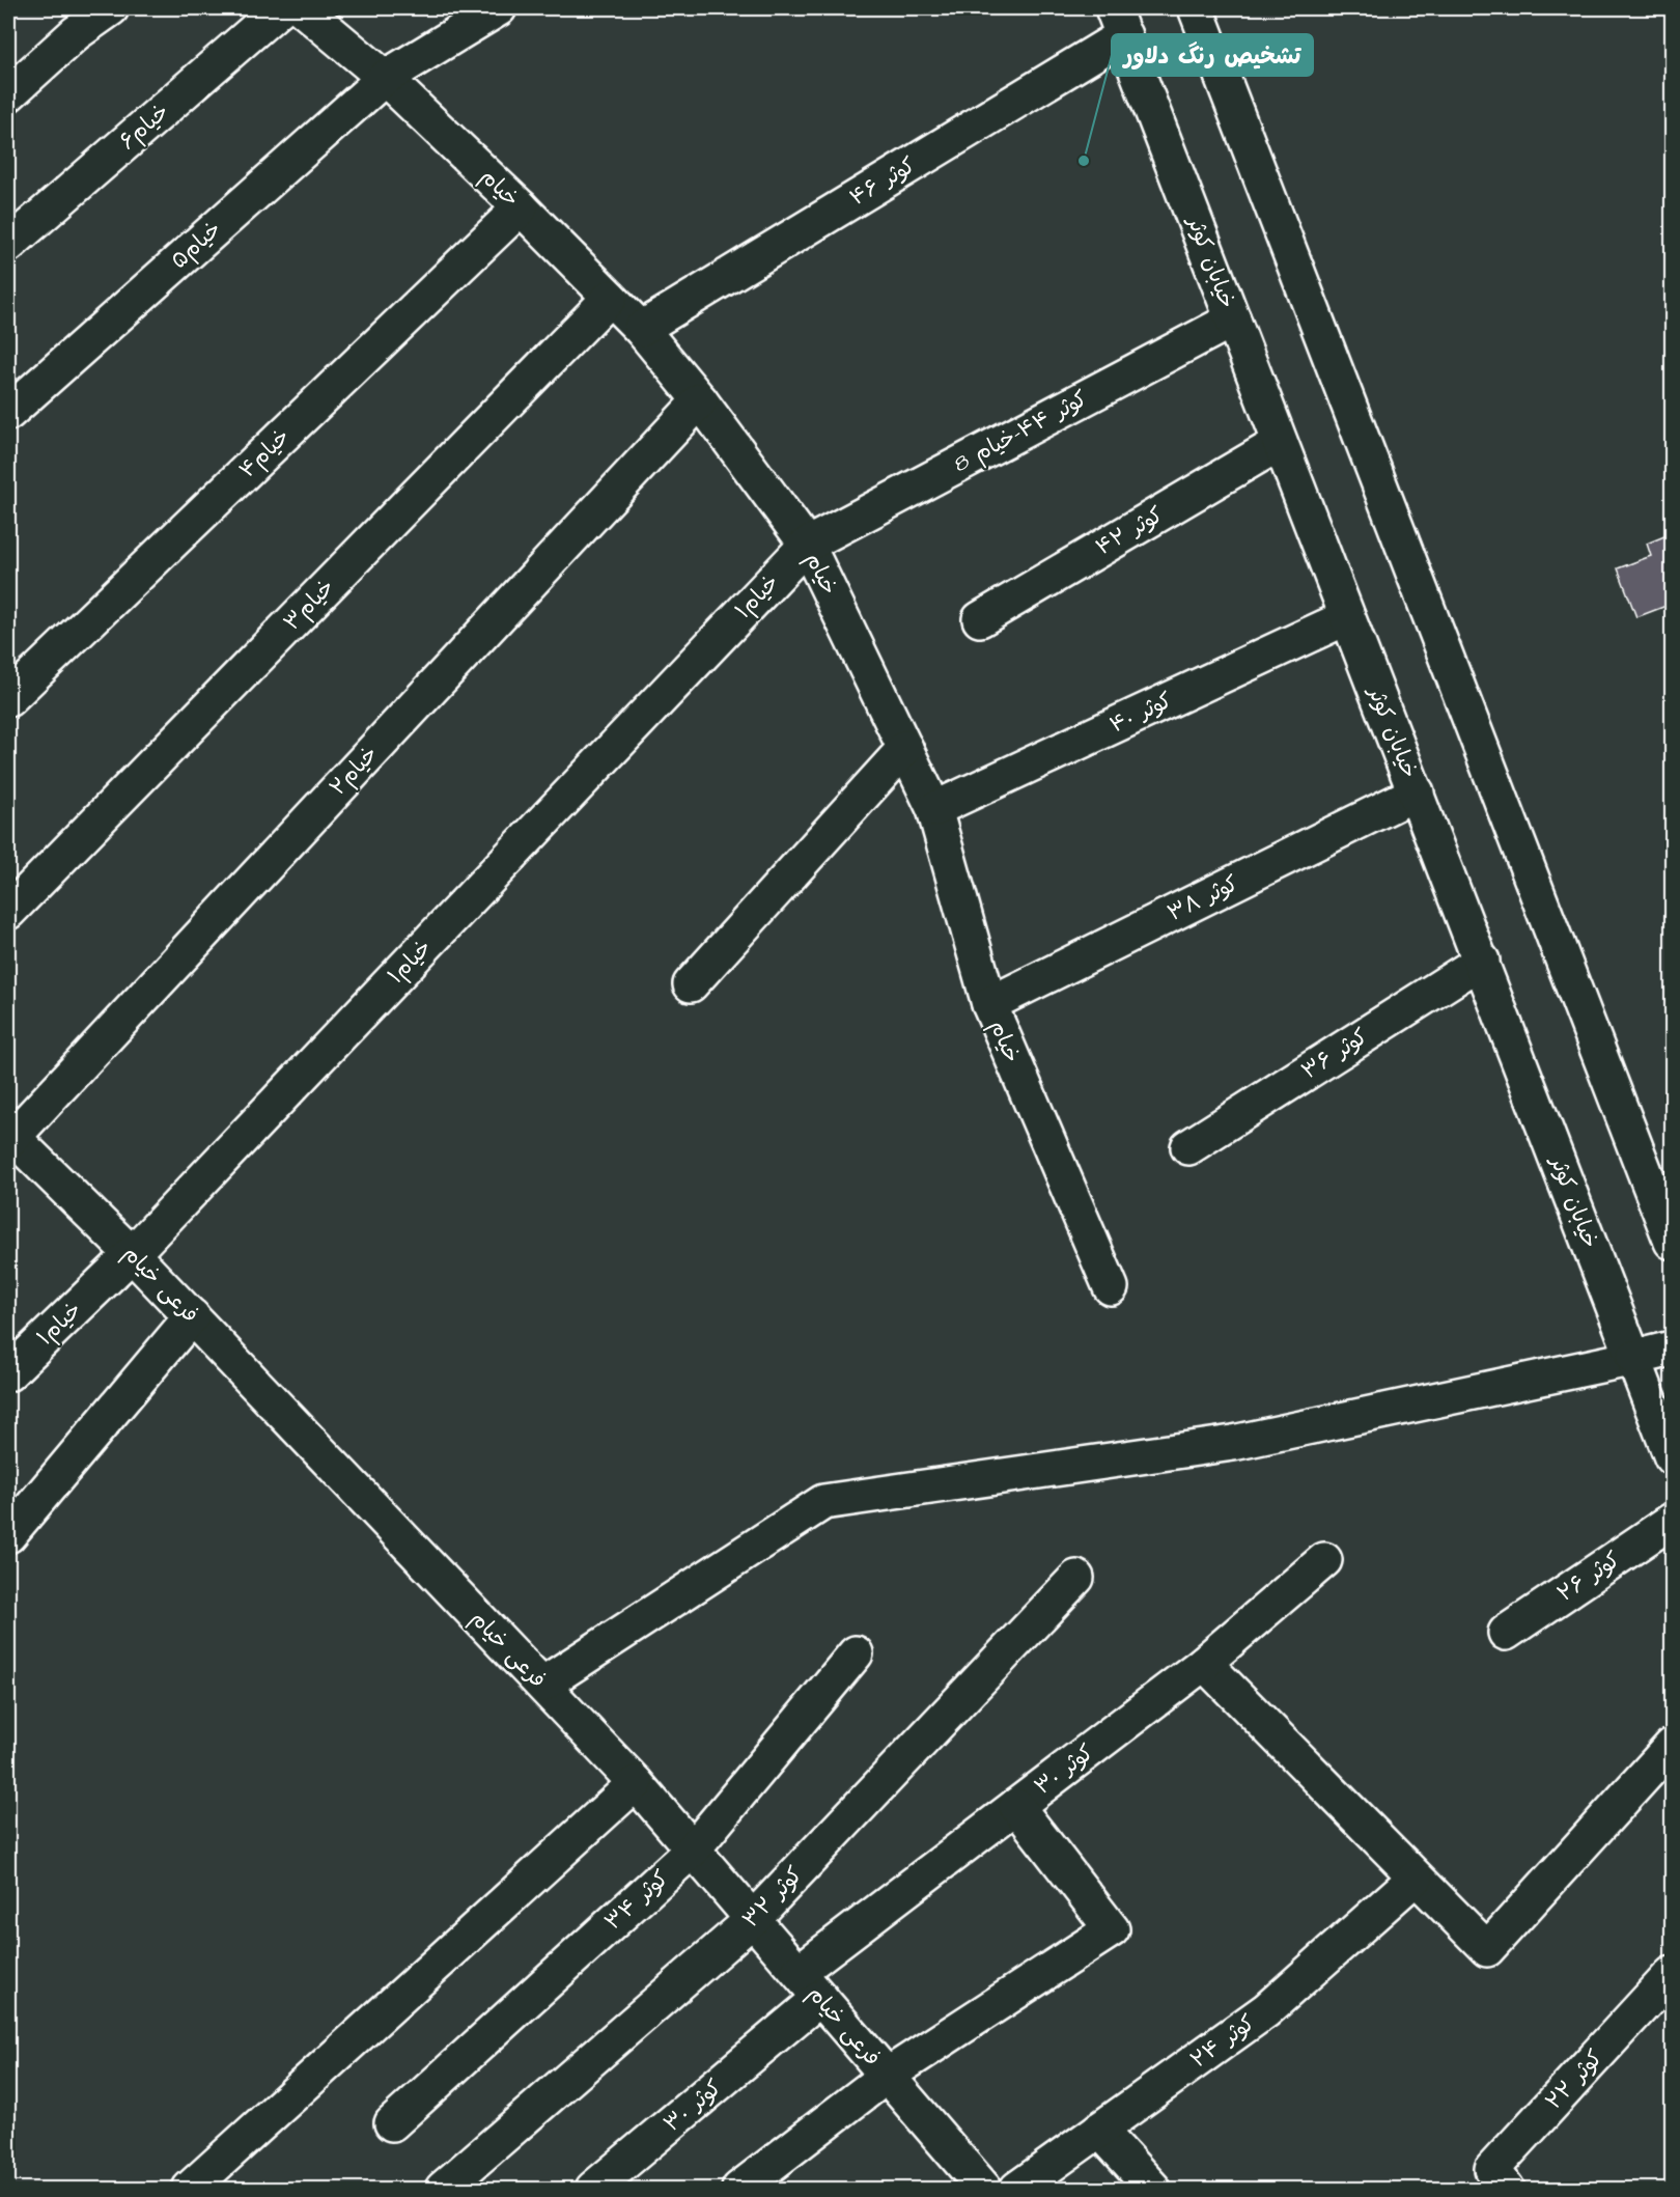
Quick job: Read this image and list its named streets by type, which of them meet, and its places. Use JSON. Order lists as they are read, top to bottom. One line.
{"streets":{"street":["خیام۶","کوثر ۴۶","خیام","خیام۵","خیابان کوثر","کوثر ۴۴-خیام 8","خیام۴","کوثر ۴۲","خیام۱","خیام۳","کوثر ۴۰","خیام۲","کوثر ۳۸","کوثر ۳۶","فرعی خیام","کوثر ۲۶","کوثر ۳۰","کوثر ۳۲","کوثر ۳۴","کوثر ۲۴","کوثر ۲۲"]},"crossings":[["کوثر ۴۶","خیام"],["کوثر ۴۶","خیابان کوثر"],["خیام","خیام۵"],["خیام","کوثر ۴۴-خیام 8"],["خیام","خیام۴"],["خیام","خیام۱"],["خیام","خیام۳"],["خیام","کوثر ۴۰"],["خیام","خیام۲"],["خیام","کوثر ۳۸"],["خیابان کوثر","کوثر ۴۴-خیام 8"],["خیابان کوثر","کوثر ۴۲"],["خیابان کوثر","کوثر ۴۰"],["خیابان کوثر","کوثر ۳۸"],["خیابان کوثر","کوثر ۳۶"],["کوثر ۴۴-خیام 8","خیام۱"],["خیام۱","فرعی خیام"],["خیام۲","فرعی خیام"],["فرعی خیام","کوثر ۳۰"],["فرعی خیام","کوثر ۳۲"],["فرعی خیام","کوثر ۳۴"]],"places":["تشخیص رنگ دلاور"]}
